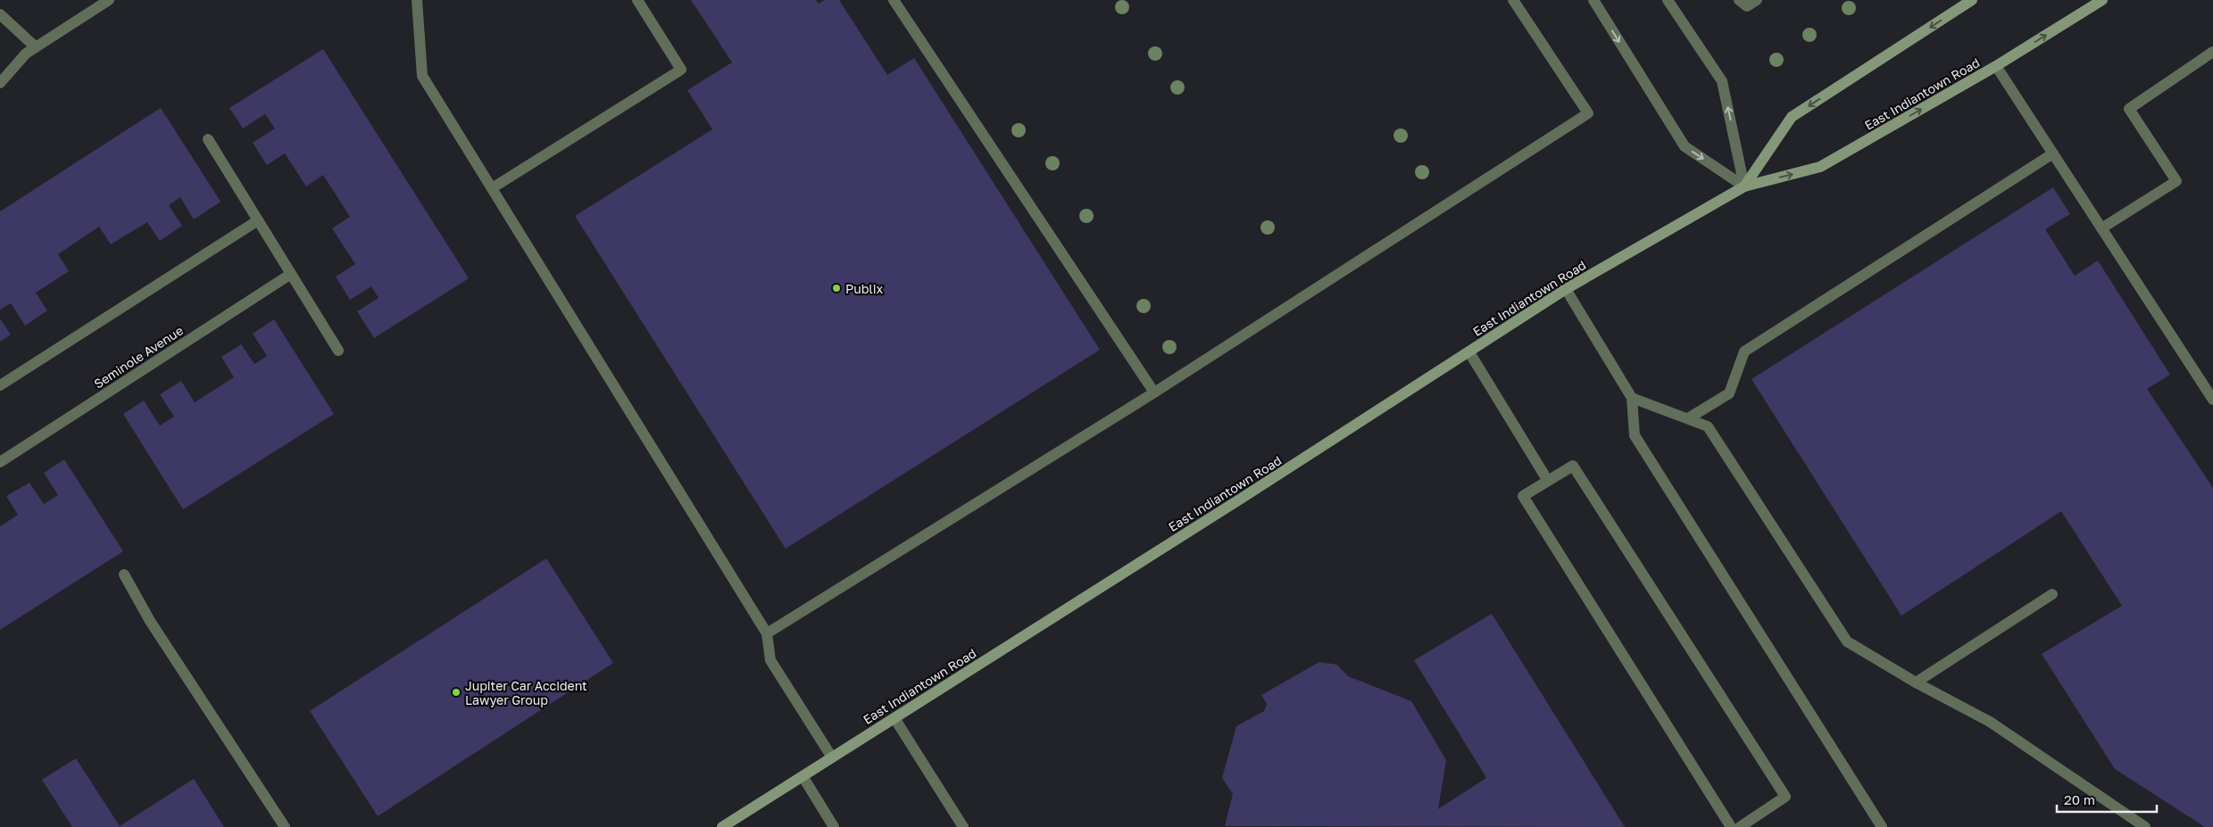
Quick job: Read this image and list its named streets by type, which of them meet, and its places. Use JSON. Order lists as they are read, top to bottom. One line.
{"streets":{"street":["East Indiantown Road","Seminole Avenue"]},"places":["Publix","Jupiter Car Accident Lawyer Group"],"scale_bar":"20 m"}
